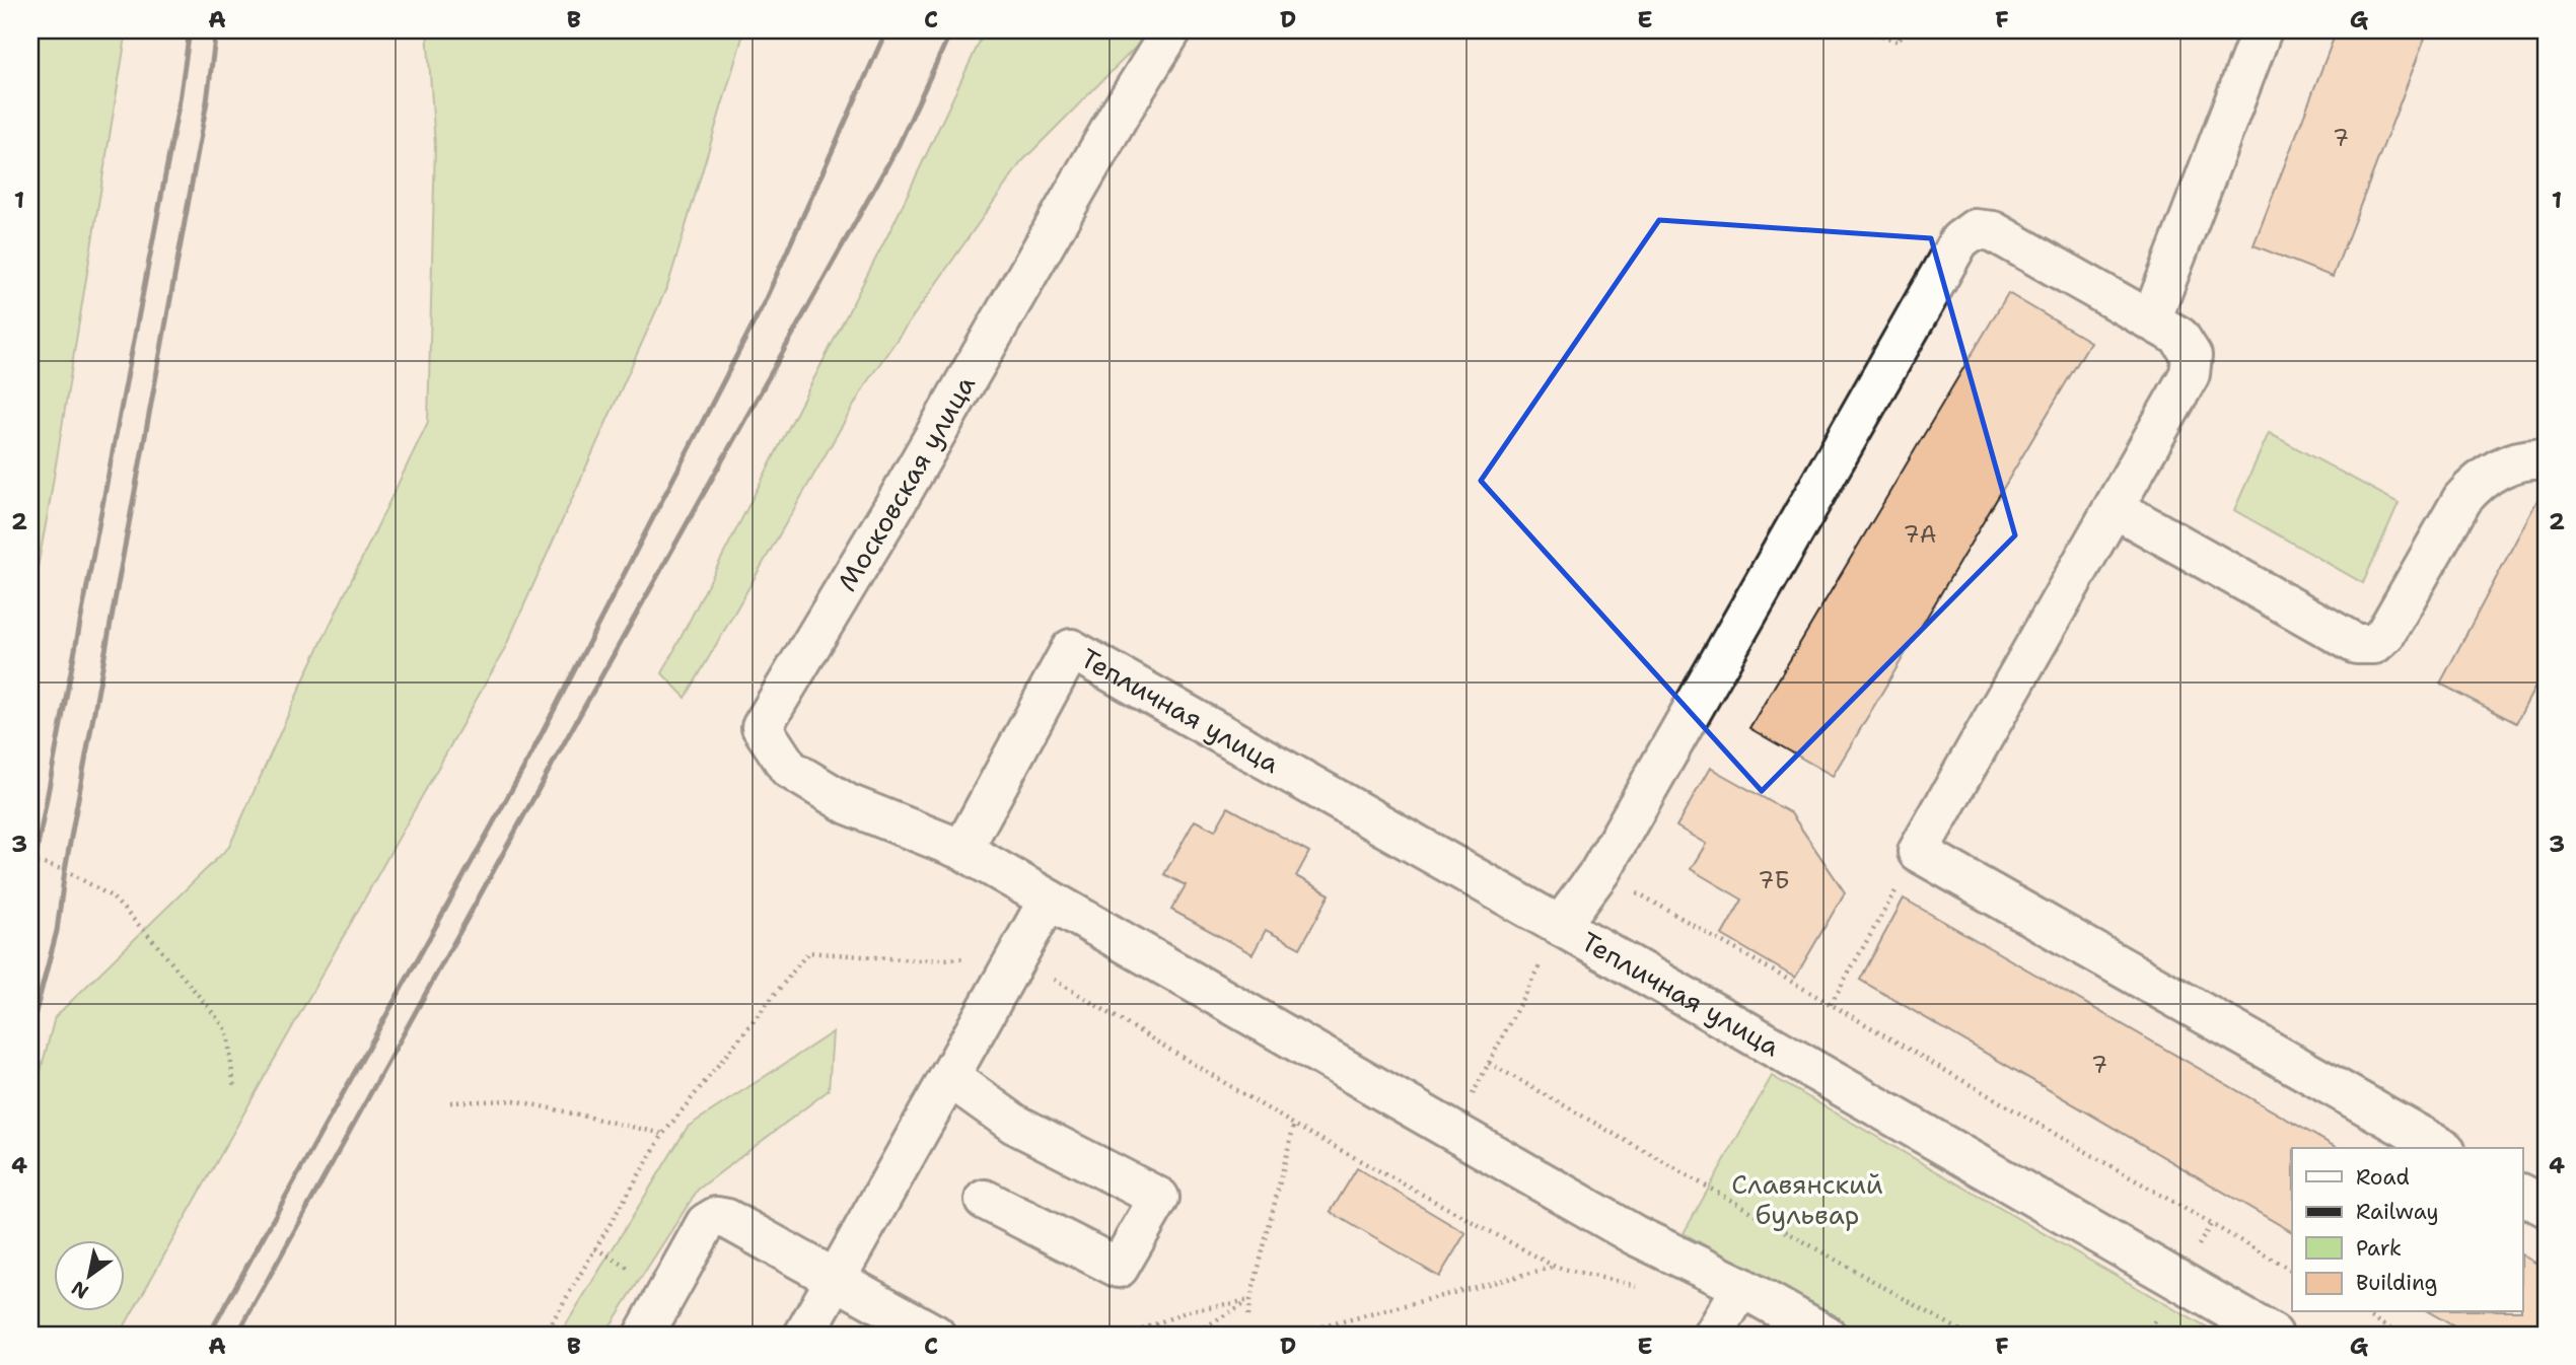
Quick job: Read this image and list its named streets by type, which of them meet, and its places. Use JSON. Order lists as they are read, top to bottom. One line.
{"streets":{"street":["Московская улица","Тепличная улица"]},"crossings":[["Московская улица","Тепличная улица"]],"parks":["Славянский бульвар"],"house_numbers":["7","7А","7Б","7"],"legend":["Road","Railway","Park","Building"],"north":"bottom left","grid":{"columns":["A","B","C","D","E","F","G"],"rows":["1","2","3","4"]}}
